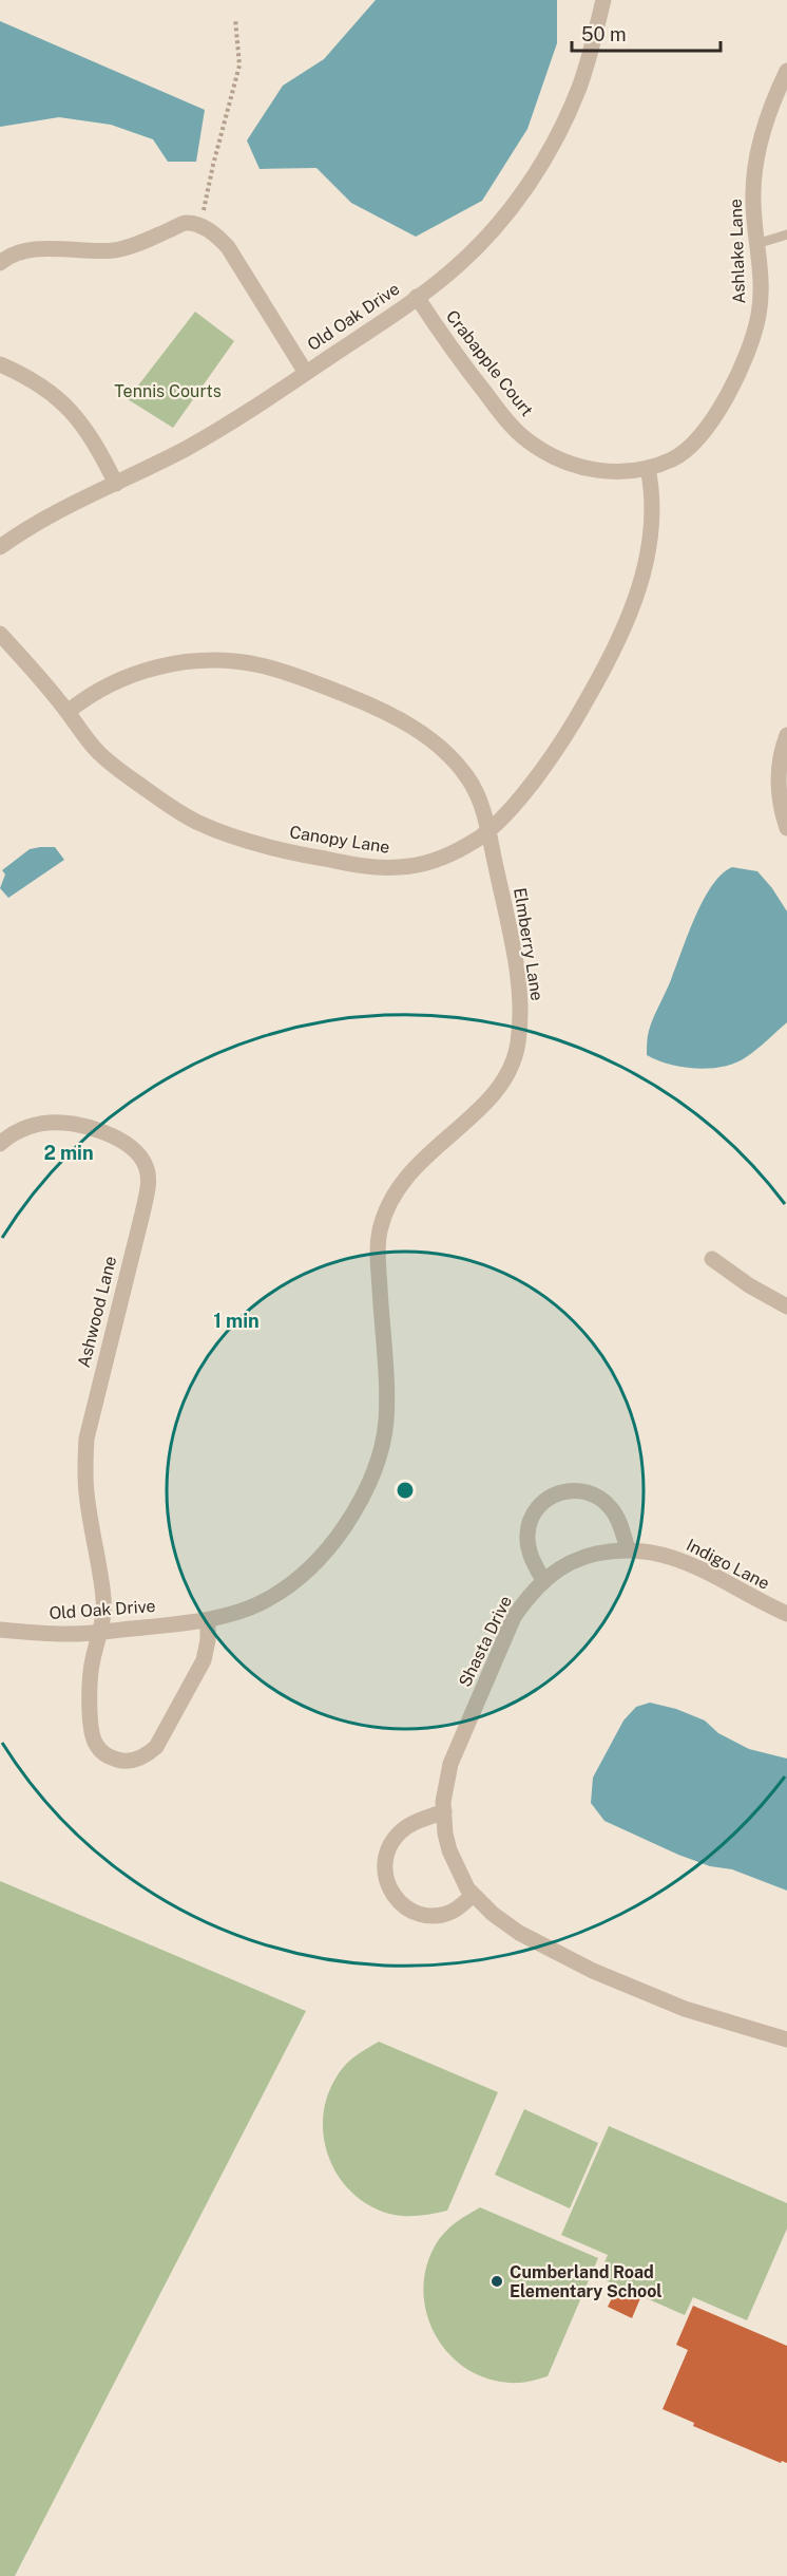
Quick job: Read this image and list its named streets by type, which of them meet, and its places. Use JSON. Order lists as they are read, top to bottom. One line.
{"streets":{"street":["Ashlake Lane","Old Oak Drive","Crabapple Court","Canopy Lane","Elmberry Lane","Ashwood Lane","Indigo Lane","Shasta Drive"]},"crossings":[["Ashlake Lane","Crabapple Court"],["Ashlake Lane","Canopy Lane"],["Old Oak Drive","Crabapple Court"],["Old Oak Drive","Elmberry Lane"],["Old Oak Drive","Ashwood Lane"],["Crabapple Court","Canopy Lane"],["Canopy Lane","Elmberry Lane"],["Indigo Lane","Shasta Drive"]],"parks":["Tennis Courts"],"places":["Cumberland Road Elementary School"],"scale_bar":"50 m","rings":["2 min","1 min"]}
